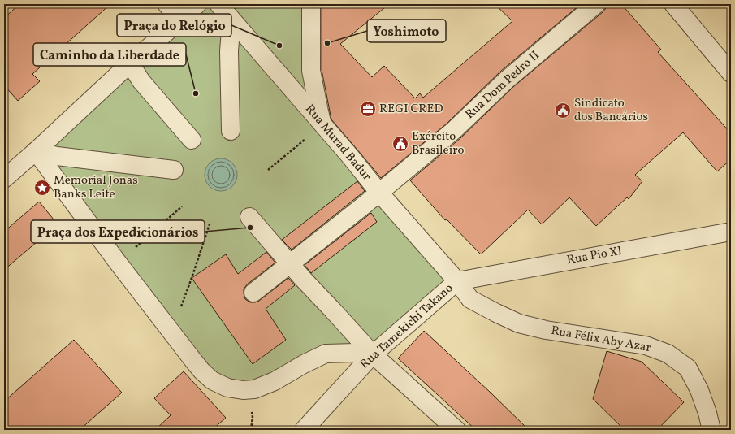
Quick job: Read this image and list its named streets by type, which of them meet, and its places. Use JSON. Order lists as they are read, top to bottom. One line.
{"streets":{"street":["Rua Dom Pedro II","Rua Murad Badur","Rua Pio XI","Rua Tamekichi Takano","Rua Félix Aby Azar"]},"crossings":[["Rua Dom Pedro II","Rua Murad Badur"],["Rua Murad Badur","Rua Pio XI"],["Rua Murad Badur","Rua Tamekichi Takano"],["Rua Murad Badur","Rua Félix Aby Azar"],["Rua Pio XI","Rua Tamekichi Takano"],["Rua Pio XI","Rua Félix Aby Azar"],["Rua Tamekichi Takano","Rua Félix Aby Azar"]],"places":{"other":["Yoshimoto","Praça do Relógio","Caminho da Liberdade","Praça dos Expedicionários"],"office":["REGI CRED"],"public building":["Sindicato dos Bancários","Exército Brasileiro"],"place":["Memorial Jonas Banks Leite"]}}
